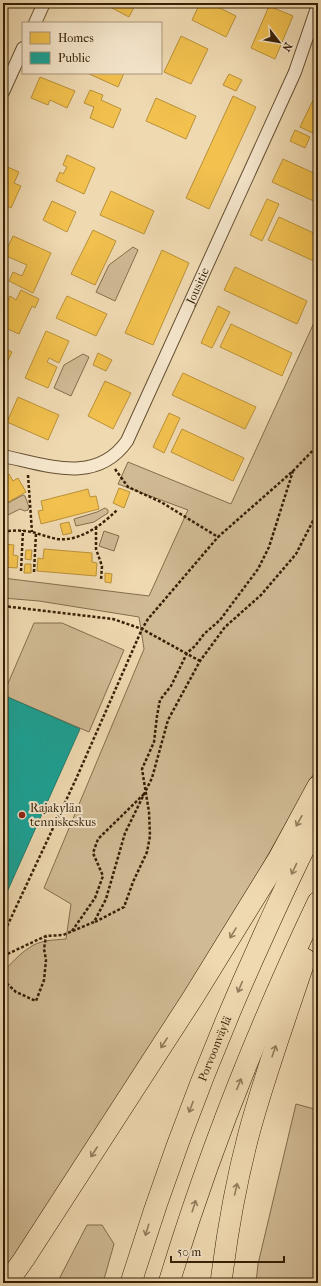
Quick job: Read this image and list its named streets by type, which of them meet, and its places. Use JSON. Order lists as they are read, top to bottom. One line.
{"streets":{"highway":["Porvoonväylä"],"street":["Jousitie"]},"places":["Rajakylän tenniskeskus"],"legend":["Homes","Public"],"scale_bar":"50 m","north":"bottom right"}
